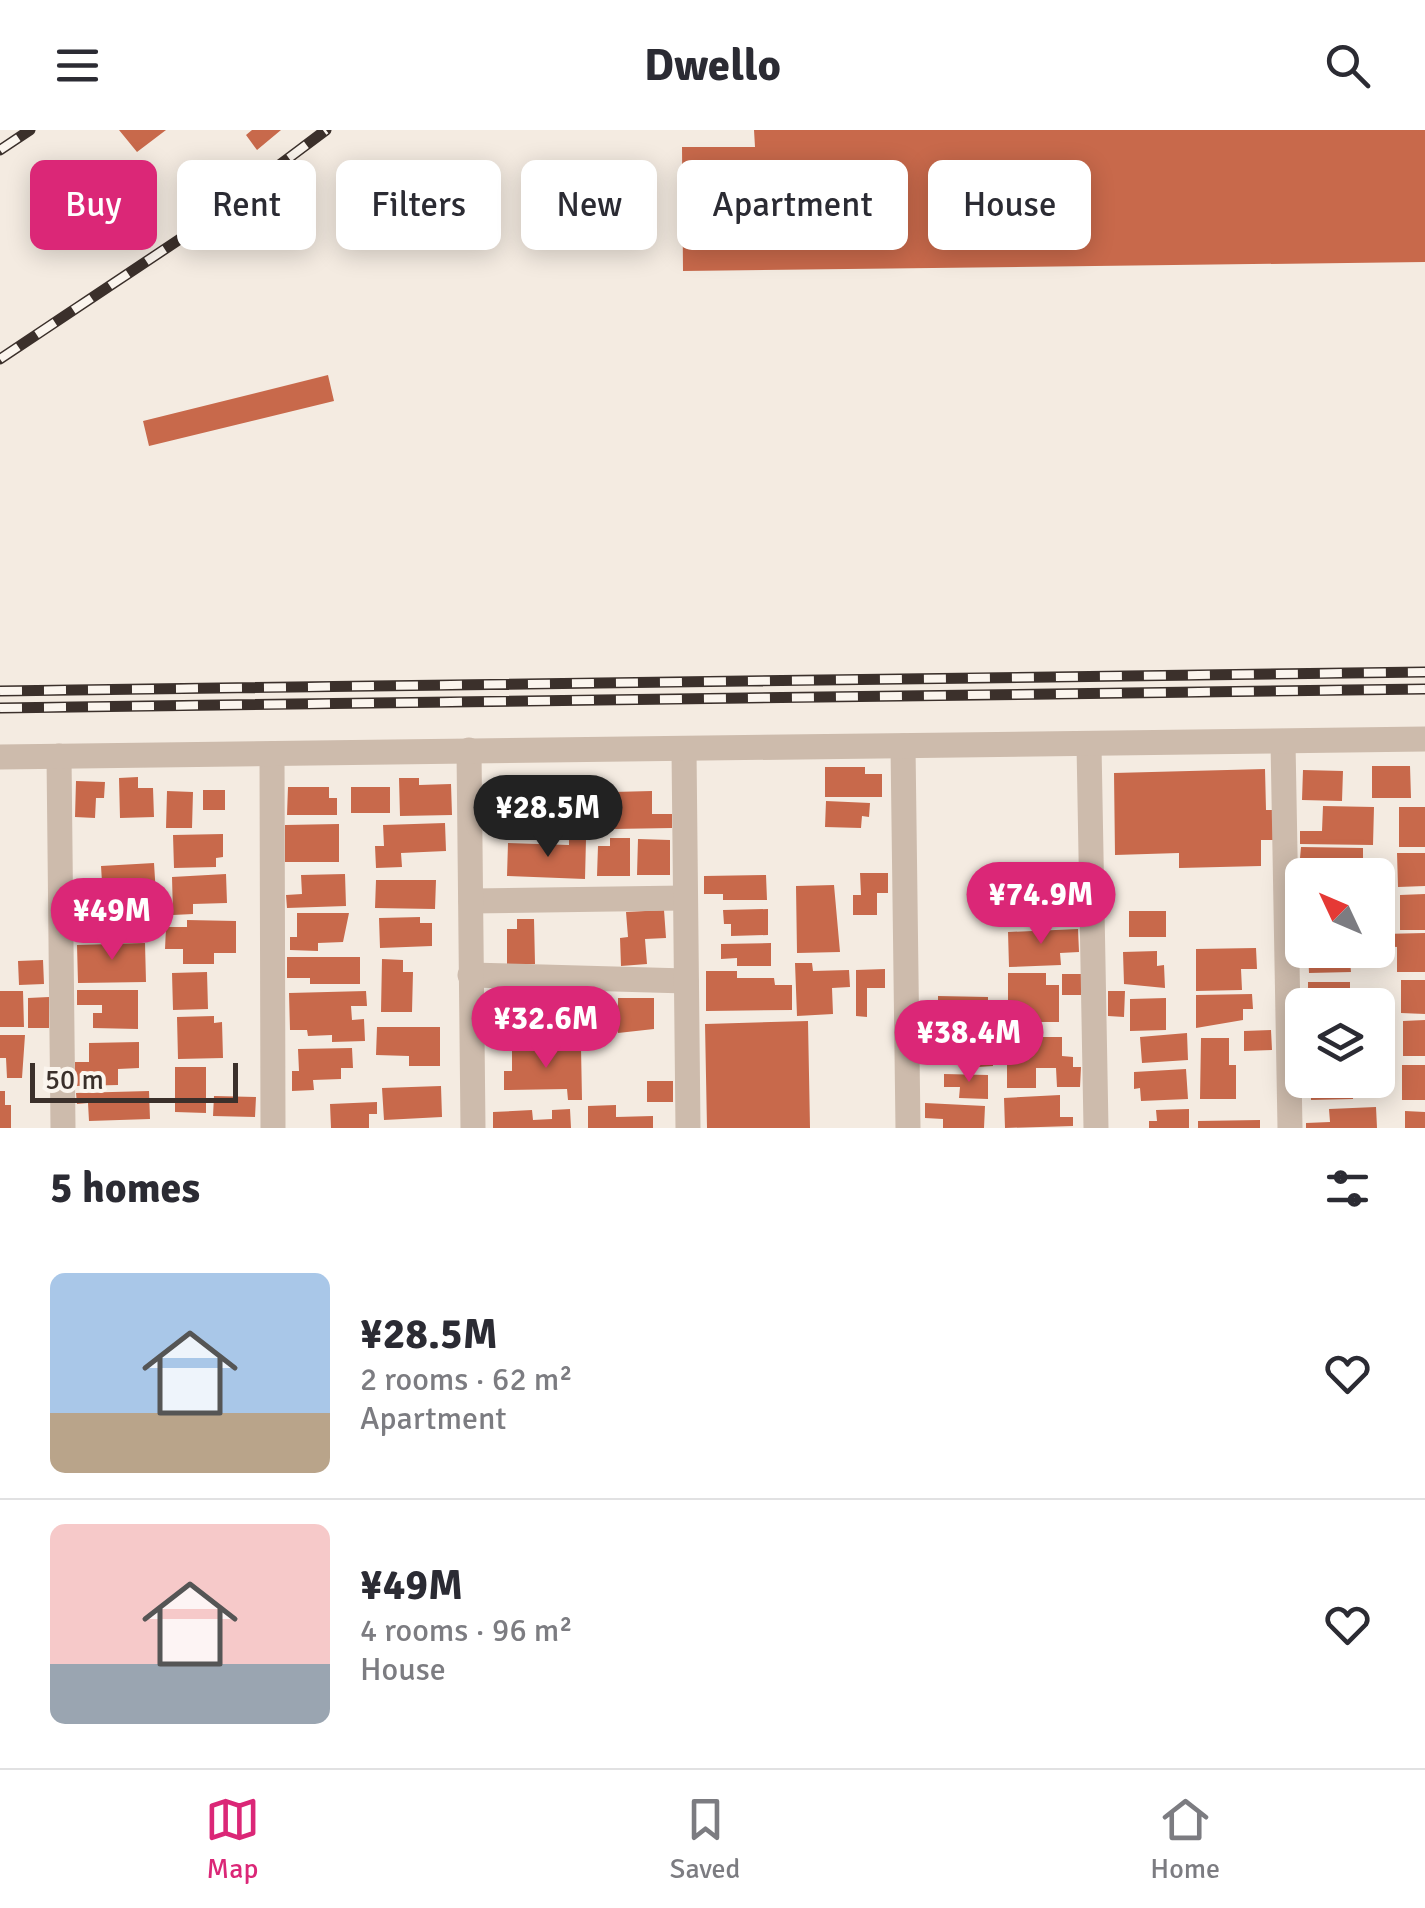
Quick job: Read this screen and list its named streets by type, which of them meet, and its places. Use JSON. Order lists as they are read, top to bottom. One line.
{"scale_bar":"50 m","north":"top left","page":{"header":"Dwello","chip":["Buy","Rent","Filters","New","Apartment","House"],"price":["¥28.5M","¥74.9M","¥49M","¥32.6M","¥38.4M"],"scale":"50 m","heading":"5 homes","list":[{"name":"¥28.5M","note":"2 rooms · 62 m² · Apartment"},{"name":"¥49M","note":"4 rooms · 96 m² · House"}],"tabs":["Map","Saved","Home"]}}
